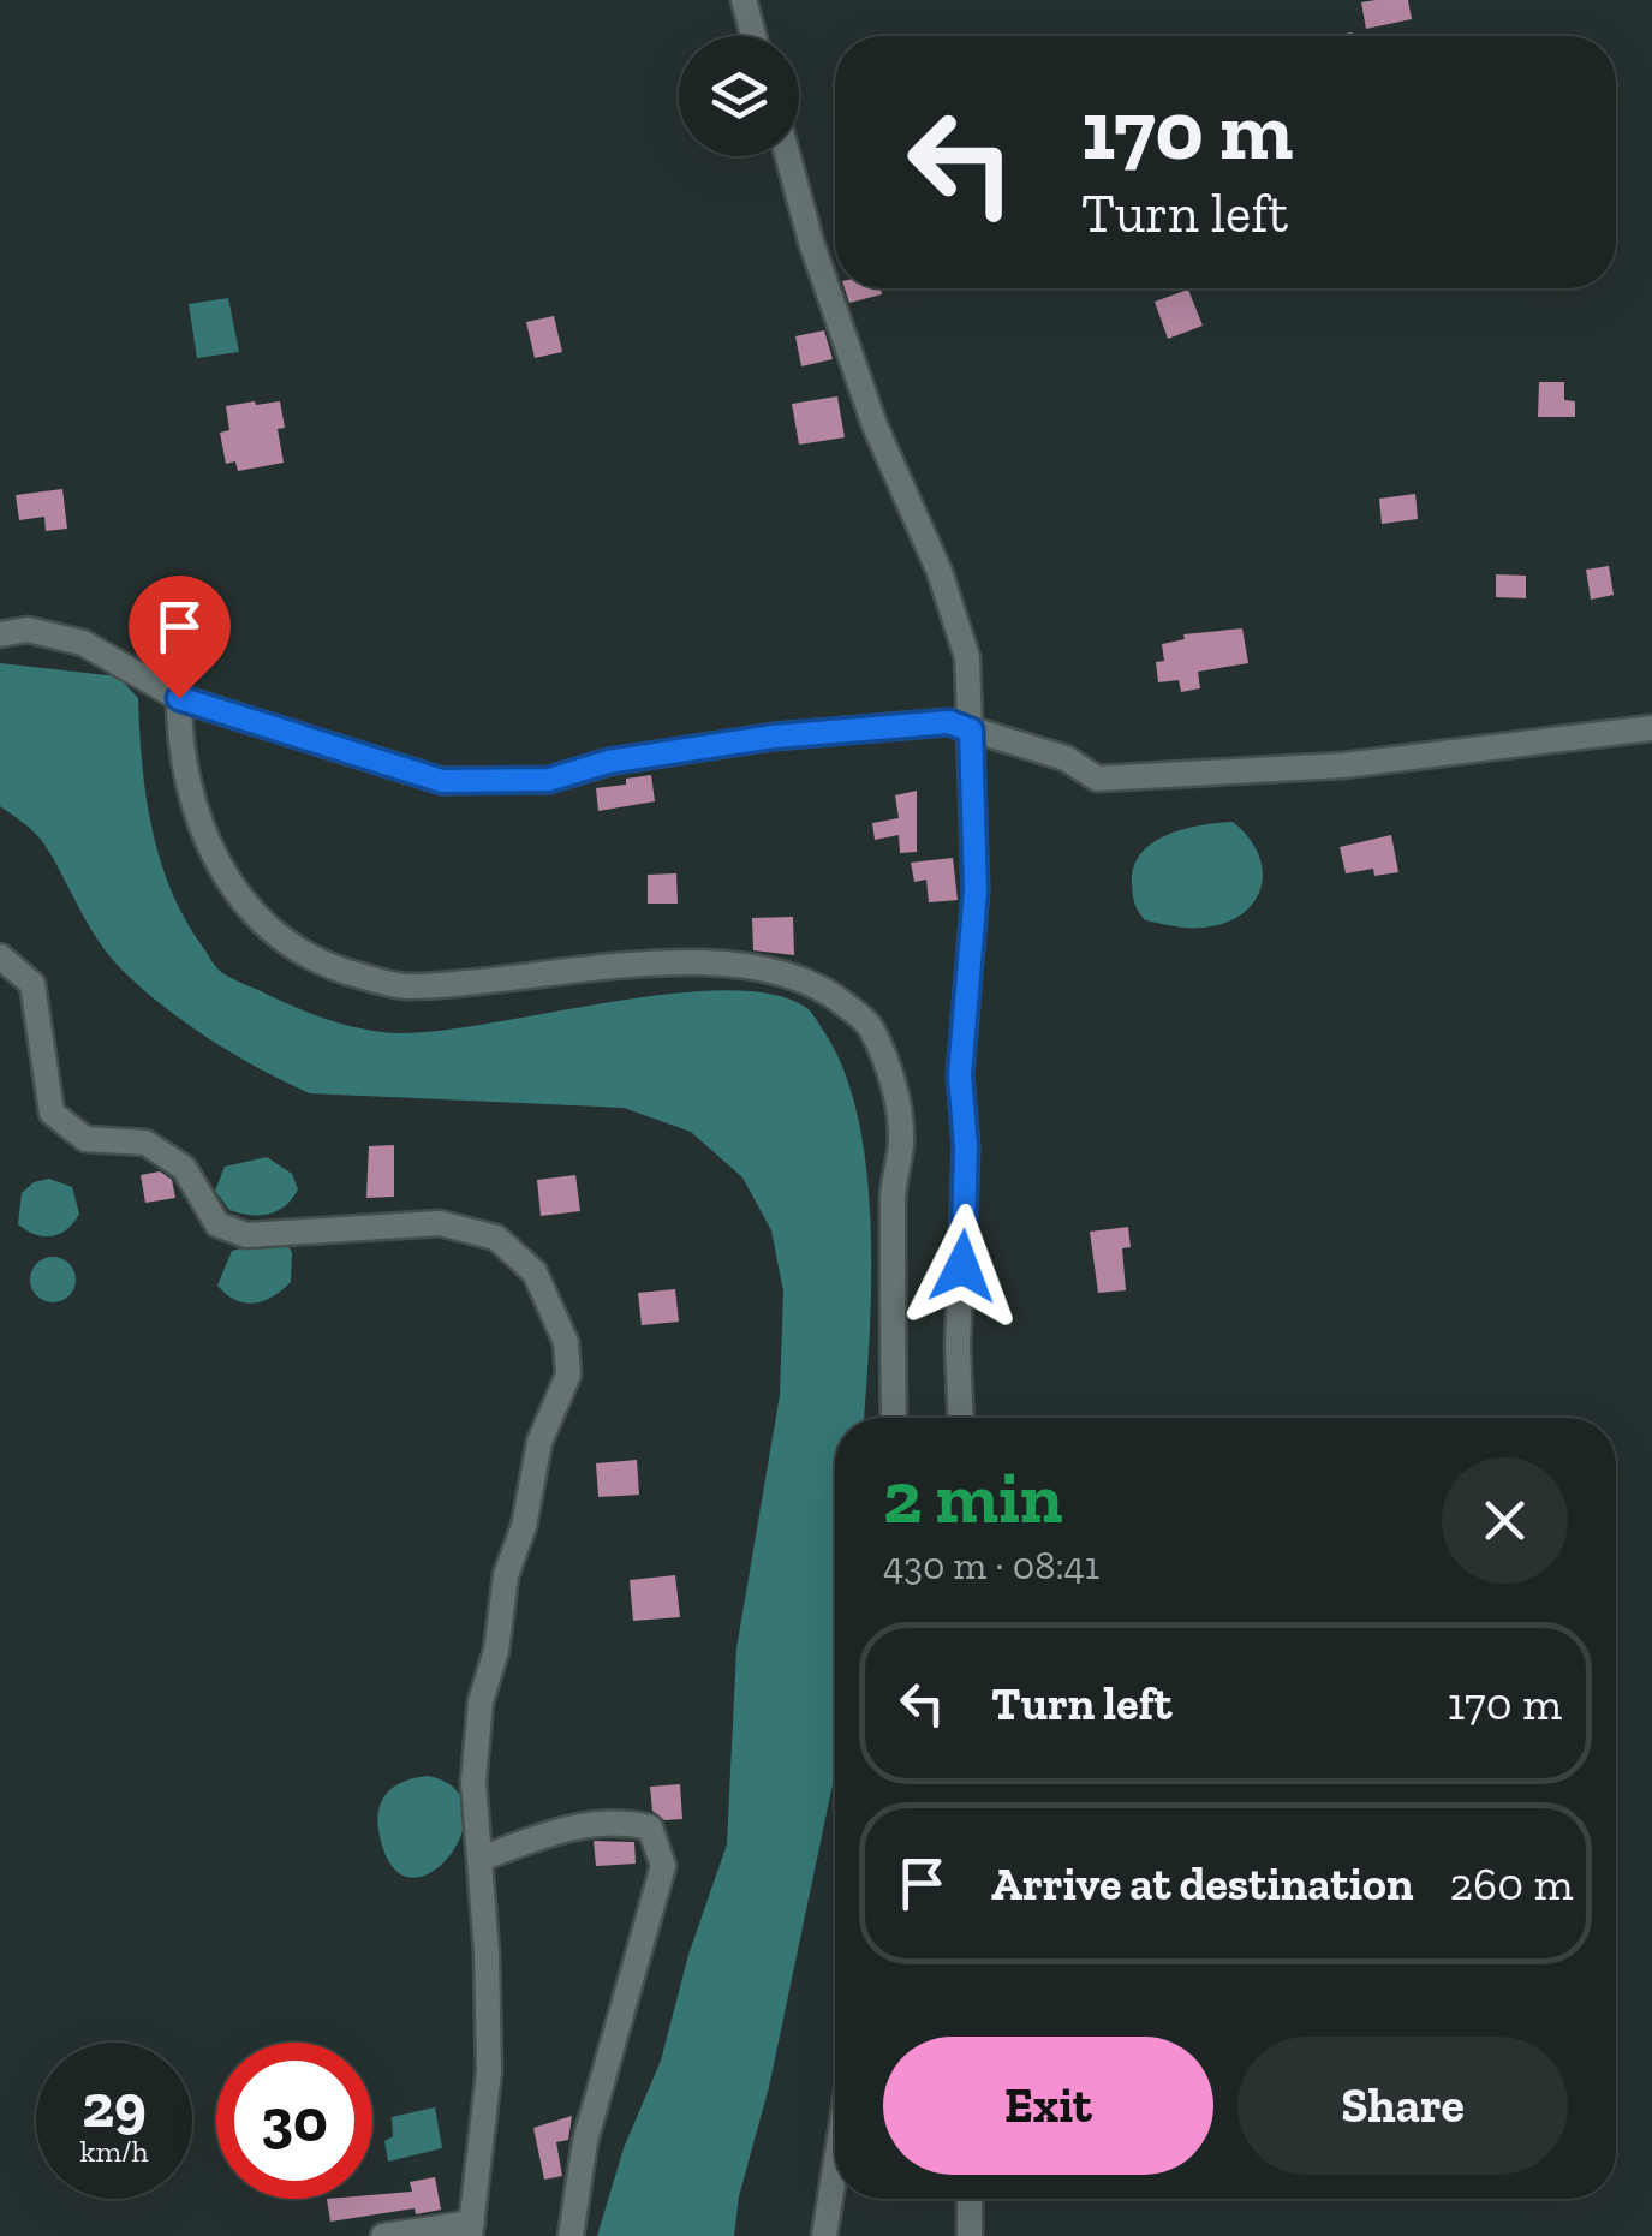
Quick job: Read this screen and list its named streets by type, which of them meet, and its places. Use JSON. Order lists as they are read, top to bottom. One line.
{"page":{"turn":["170 m","Turn left"],"heading":["2 min","430 m · 08:41"],"list":[{"name":"Turn left","value":"170 m"},{"name":"Arrive at destination","value":"260 m"}],"buttons":["Exit","Share"],"speed":"29 km/h","limit":"30"}}
